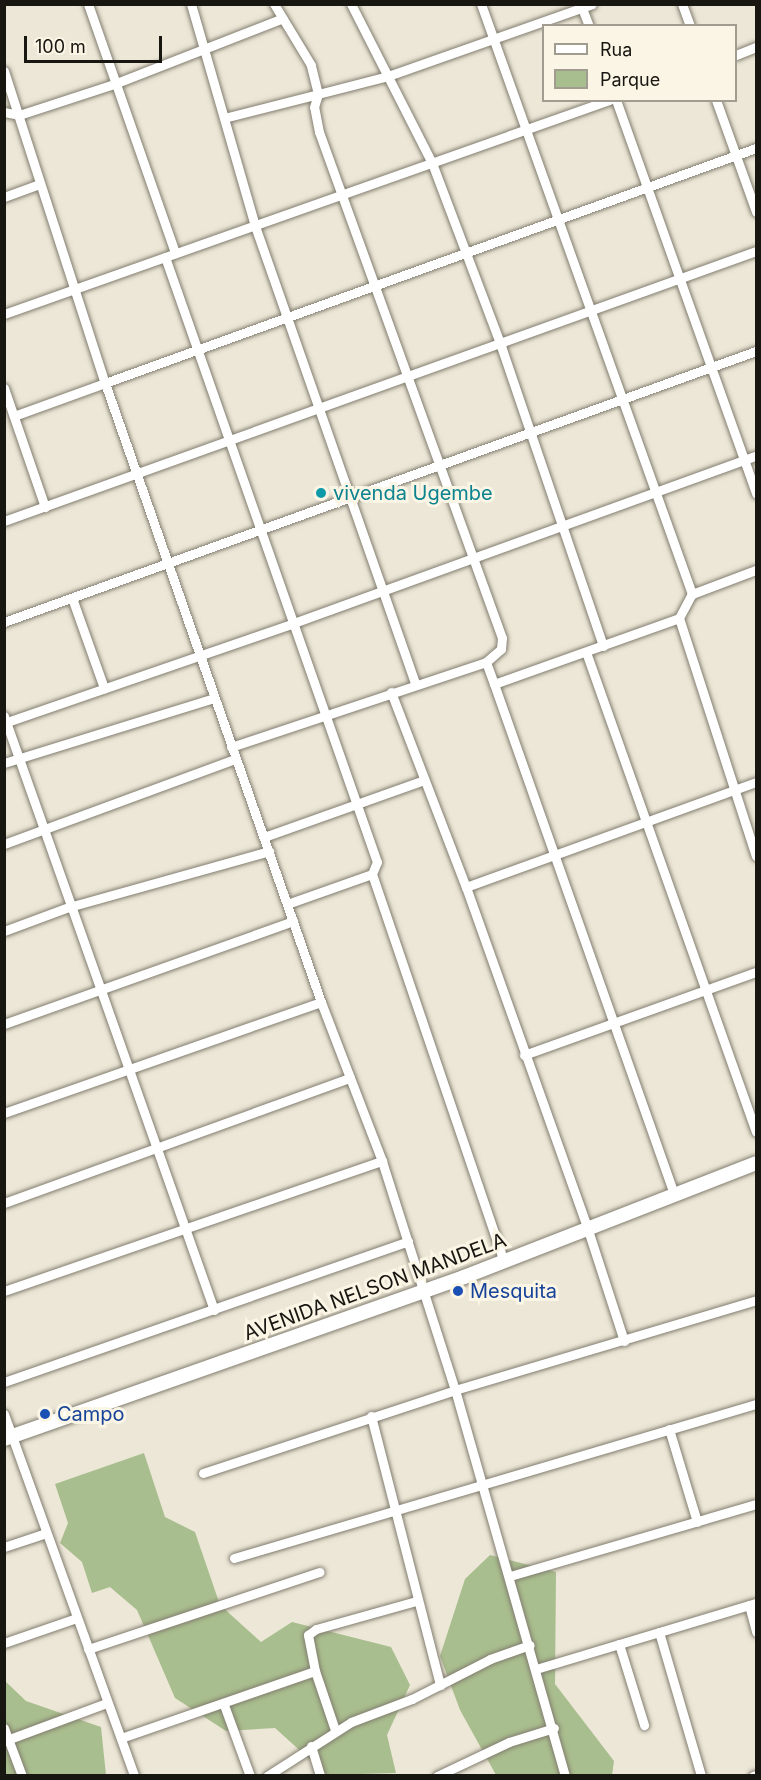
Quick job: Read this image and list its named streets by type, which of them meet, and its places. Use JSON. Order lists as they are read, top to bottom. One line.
{"streets":{"street":["AVENIDA NELSON MANDELA"]},"places":["vivenda Ugembe","Mesquita","Campo"],"legend":["Rua","Parque"],"scale_bar":"100 m"}
